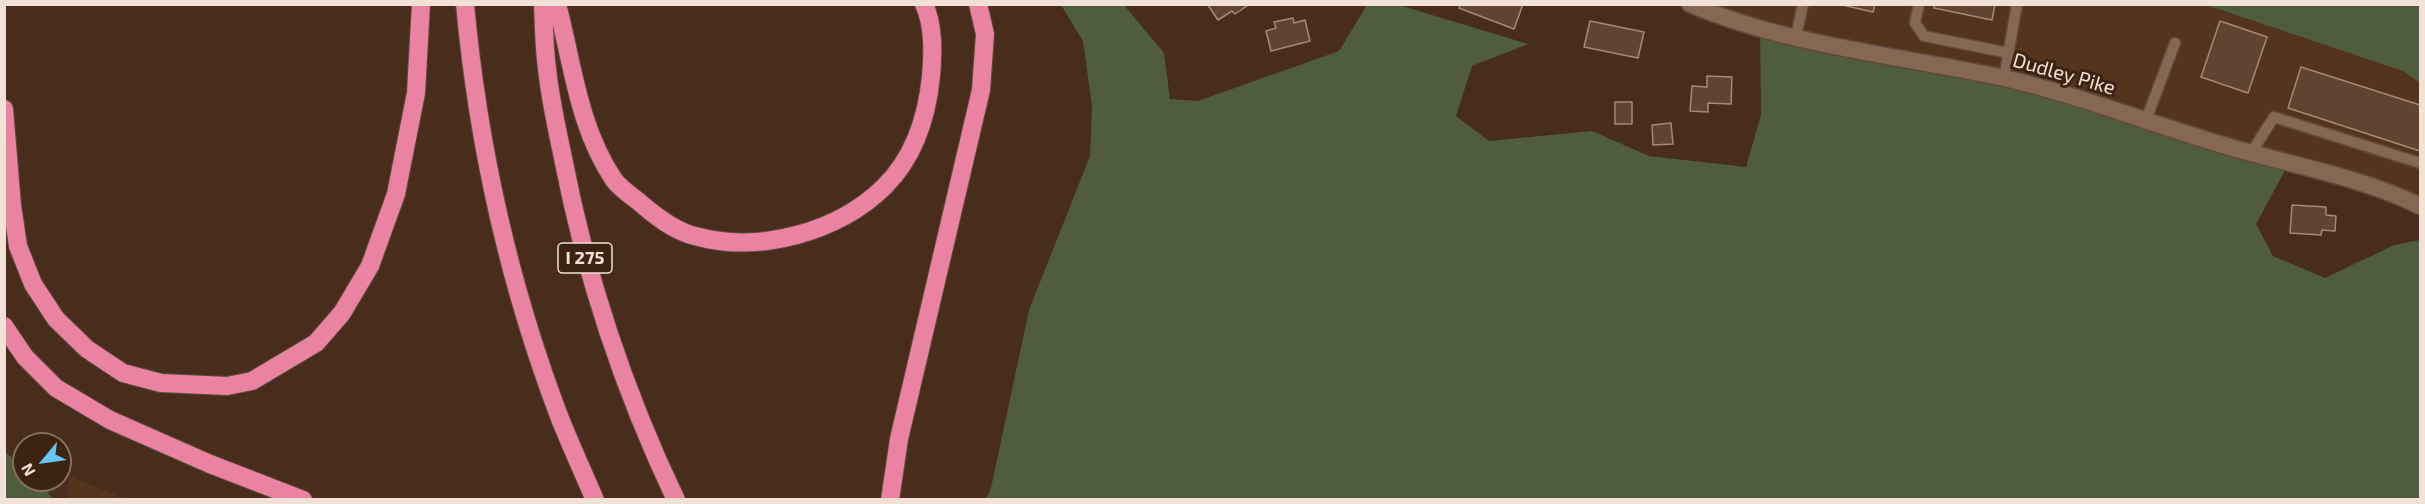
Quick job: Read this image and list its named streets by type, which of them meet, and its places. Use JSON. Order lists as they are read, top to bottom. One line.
{"streets":{"highway":["I 275"],"street":["Dudley Pike"]},"north":"bottom left"}
